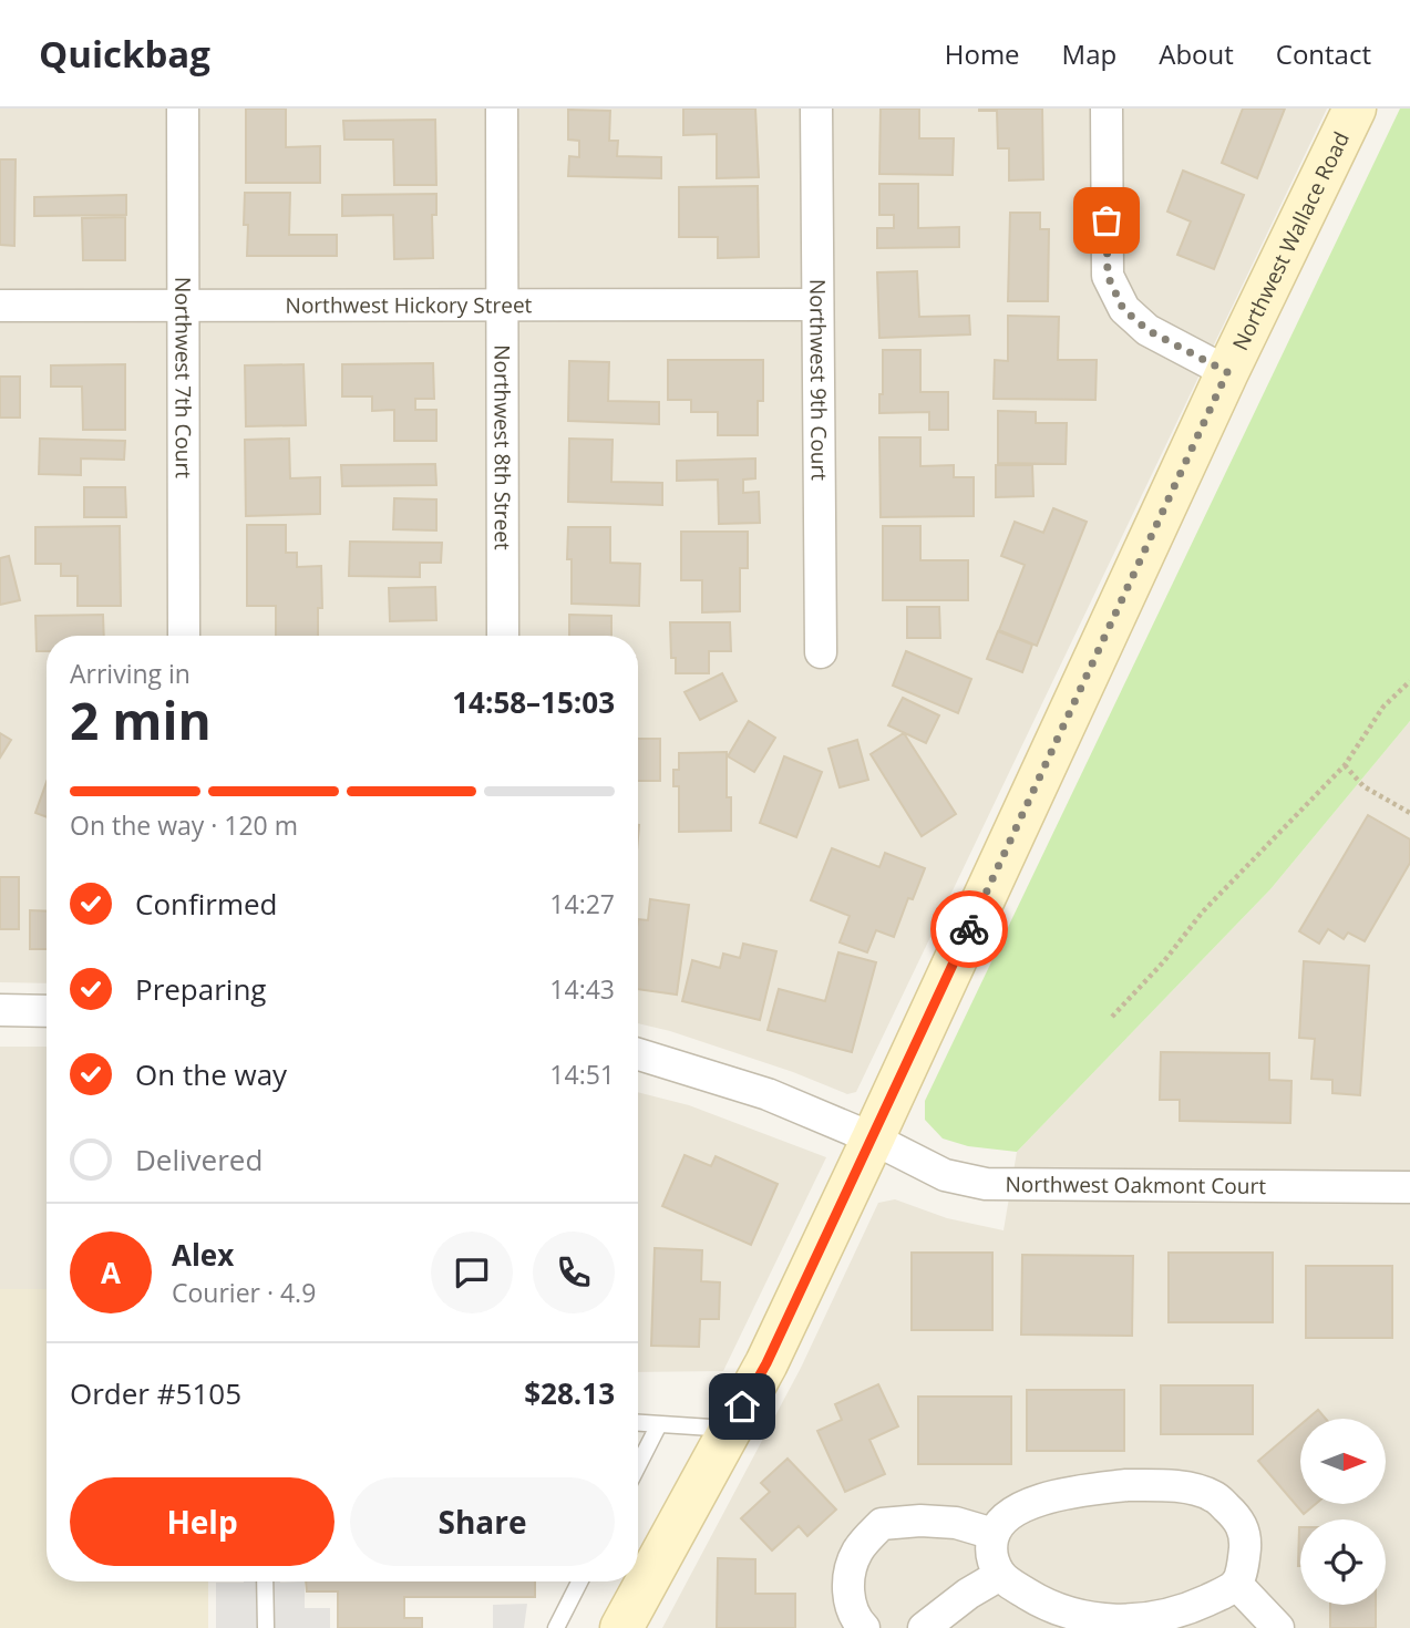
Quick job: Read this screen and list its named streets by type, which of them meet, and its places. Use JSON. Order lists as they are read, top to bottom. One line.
{"streets":{"street":["Northwest Wallace Road","Northwest Hickory Street","Northwest 7th Court","Northwest 9th Court","Northwest 8th Street","Northwest Oakmont Court"]},"crossings":[["Northwest Wallace Road","Northwest Oakmont Court"],["Northwest Hickory Street","Northwest 7th Court"],["Northwest Hickory Street","Northwest 9th Court"],["Northwest Hickory Street","Northwest 8th Street"]],"north":"right","page":{"header":"Quickbag","nav":["Home","Map","About","Contact"],"heading":["2 min","Arriving in","14:58–15:03"],"panel":["Alex","Courier · 4.9","Order #5105","$28.13"],"bar":"On the way · 120 m","list":[["Confirmed","14:27"],["Preparing","14:43"],["On the way","14:51"],"Delivered"],"round":"A","buttons":["Help","Share"]}}
